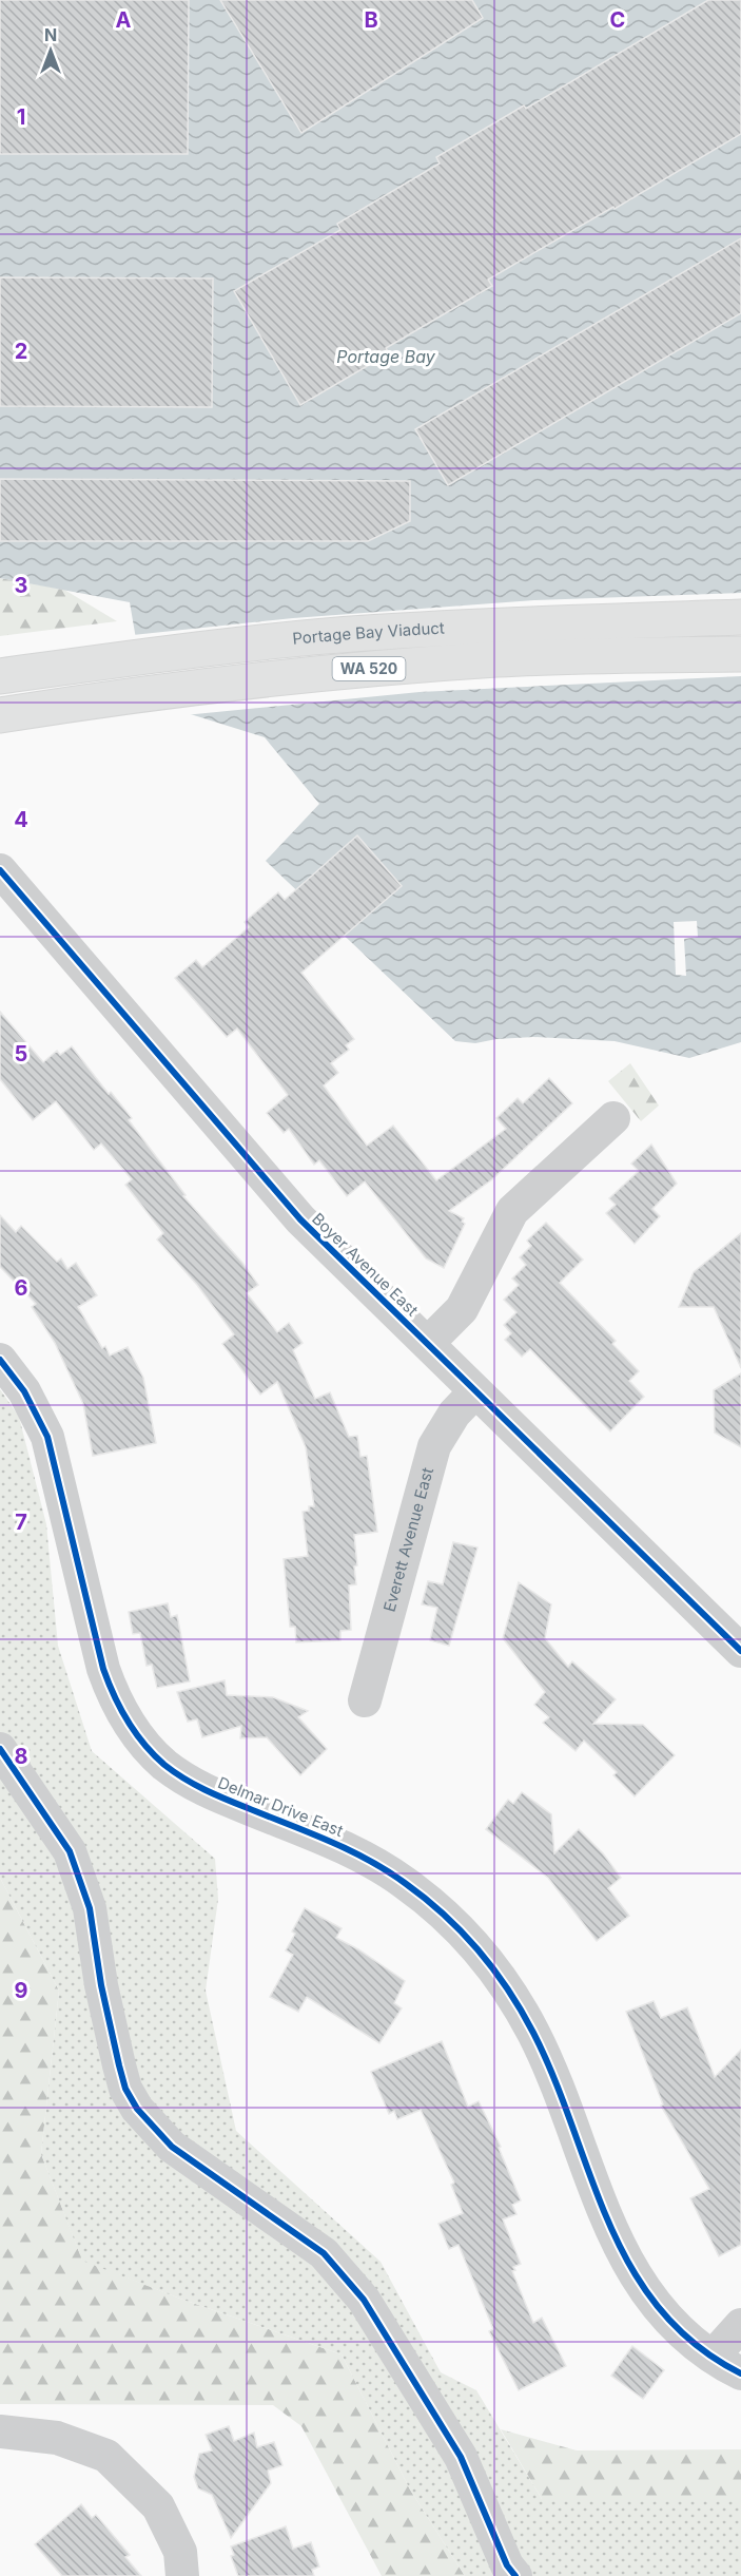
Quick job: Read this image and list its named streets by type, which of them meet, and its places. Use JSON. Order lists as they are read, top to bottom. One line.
{"streets":{"highway":["Portage Bay Viaduct","WA 520"],"street":["Boyer Avenue East","Everett Avenue East","Delmar Drive East"]},"crossings":[["Boyer Avenue East","Everett Avenue East"]],"water":["Portage Bay"],"north":"top","grid":{"columns":["A","B","C"],"rows":["1","2","3","4","5","6","7","8","9"]}}
